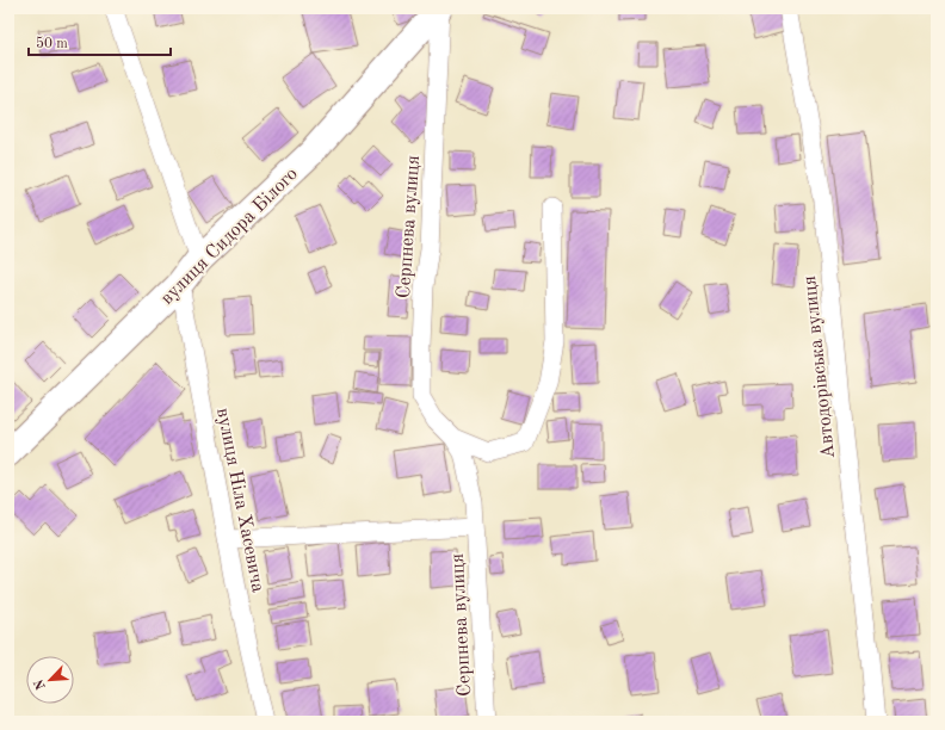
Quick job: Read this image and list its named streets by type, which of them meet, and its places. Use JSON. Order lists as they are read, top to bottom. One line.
{"streets":{"street":["Серпнева вулиця","вулиця Сидора Білого","Автодорівська вулиця","вулиця Ніла Хасевича"]},"crossings":[["Серпнева вулиця","вулиця Сидора Білого"],["Серпнева вулиця","вулиця Ніла Хасевича"],["вулиця Сидора Білого","вулиця Ніла Хасевича"]],"scale_bar":"50 m","north":"bottom left"}
